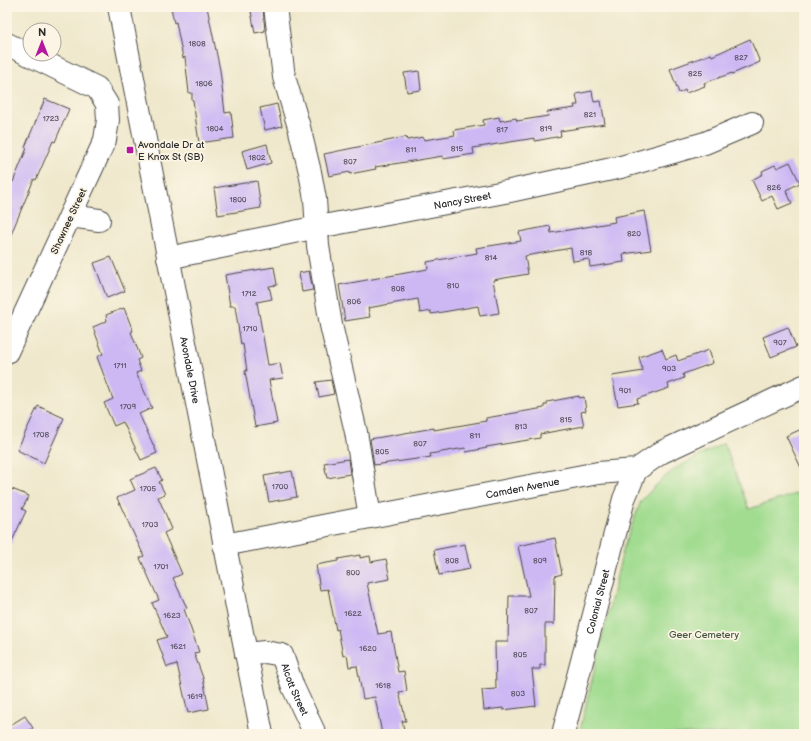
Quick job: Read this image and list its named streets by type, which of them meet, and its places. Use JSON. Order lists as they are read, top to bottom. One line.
{"streets":{"street":["Nancy Street","Shawnee Street","Avondale Drive","Camden Avenue","Colonial Street","Alcott Street"]},"crossings":[["Nancy Street","Avondale Drive"],["Avondale Drive","Camden Avenue"],["Avondale Drive","Alcott Street"],["Camden Avenue","Colonial Street"]],"parks":["Geer Cemetery"],"places":{"transit":["Avondale Dr at E Knox St (SB)"]},"house_numbers":["1808","827","825","1806","821","1723","1804","819","817","815","811","1802","807","826","1800","820","818","814","810","808","1712","806","1710","907","1711","903","901","1709","815","813","1708","811","807","805","1700","1705","1703","808","809","1701","800","807","1622","1623","1621","1620","805","1618","803","1619"],"north":"top"}
